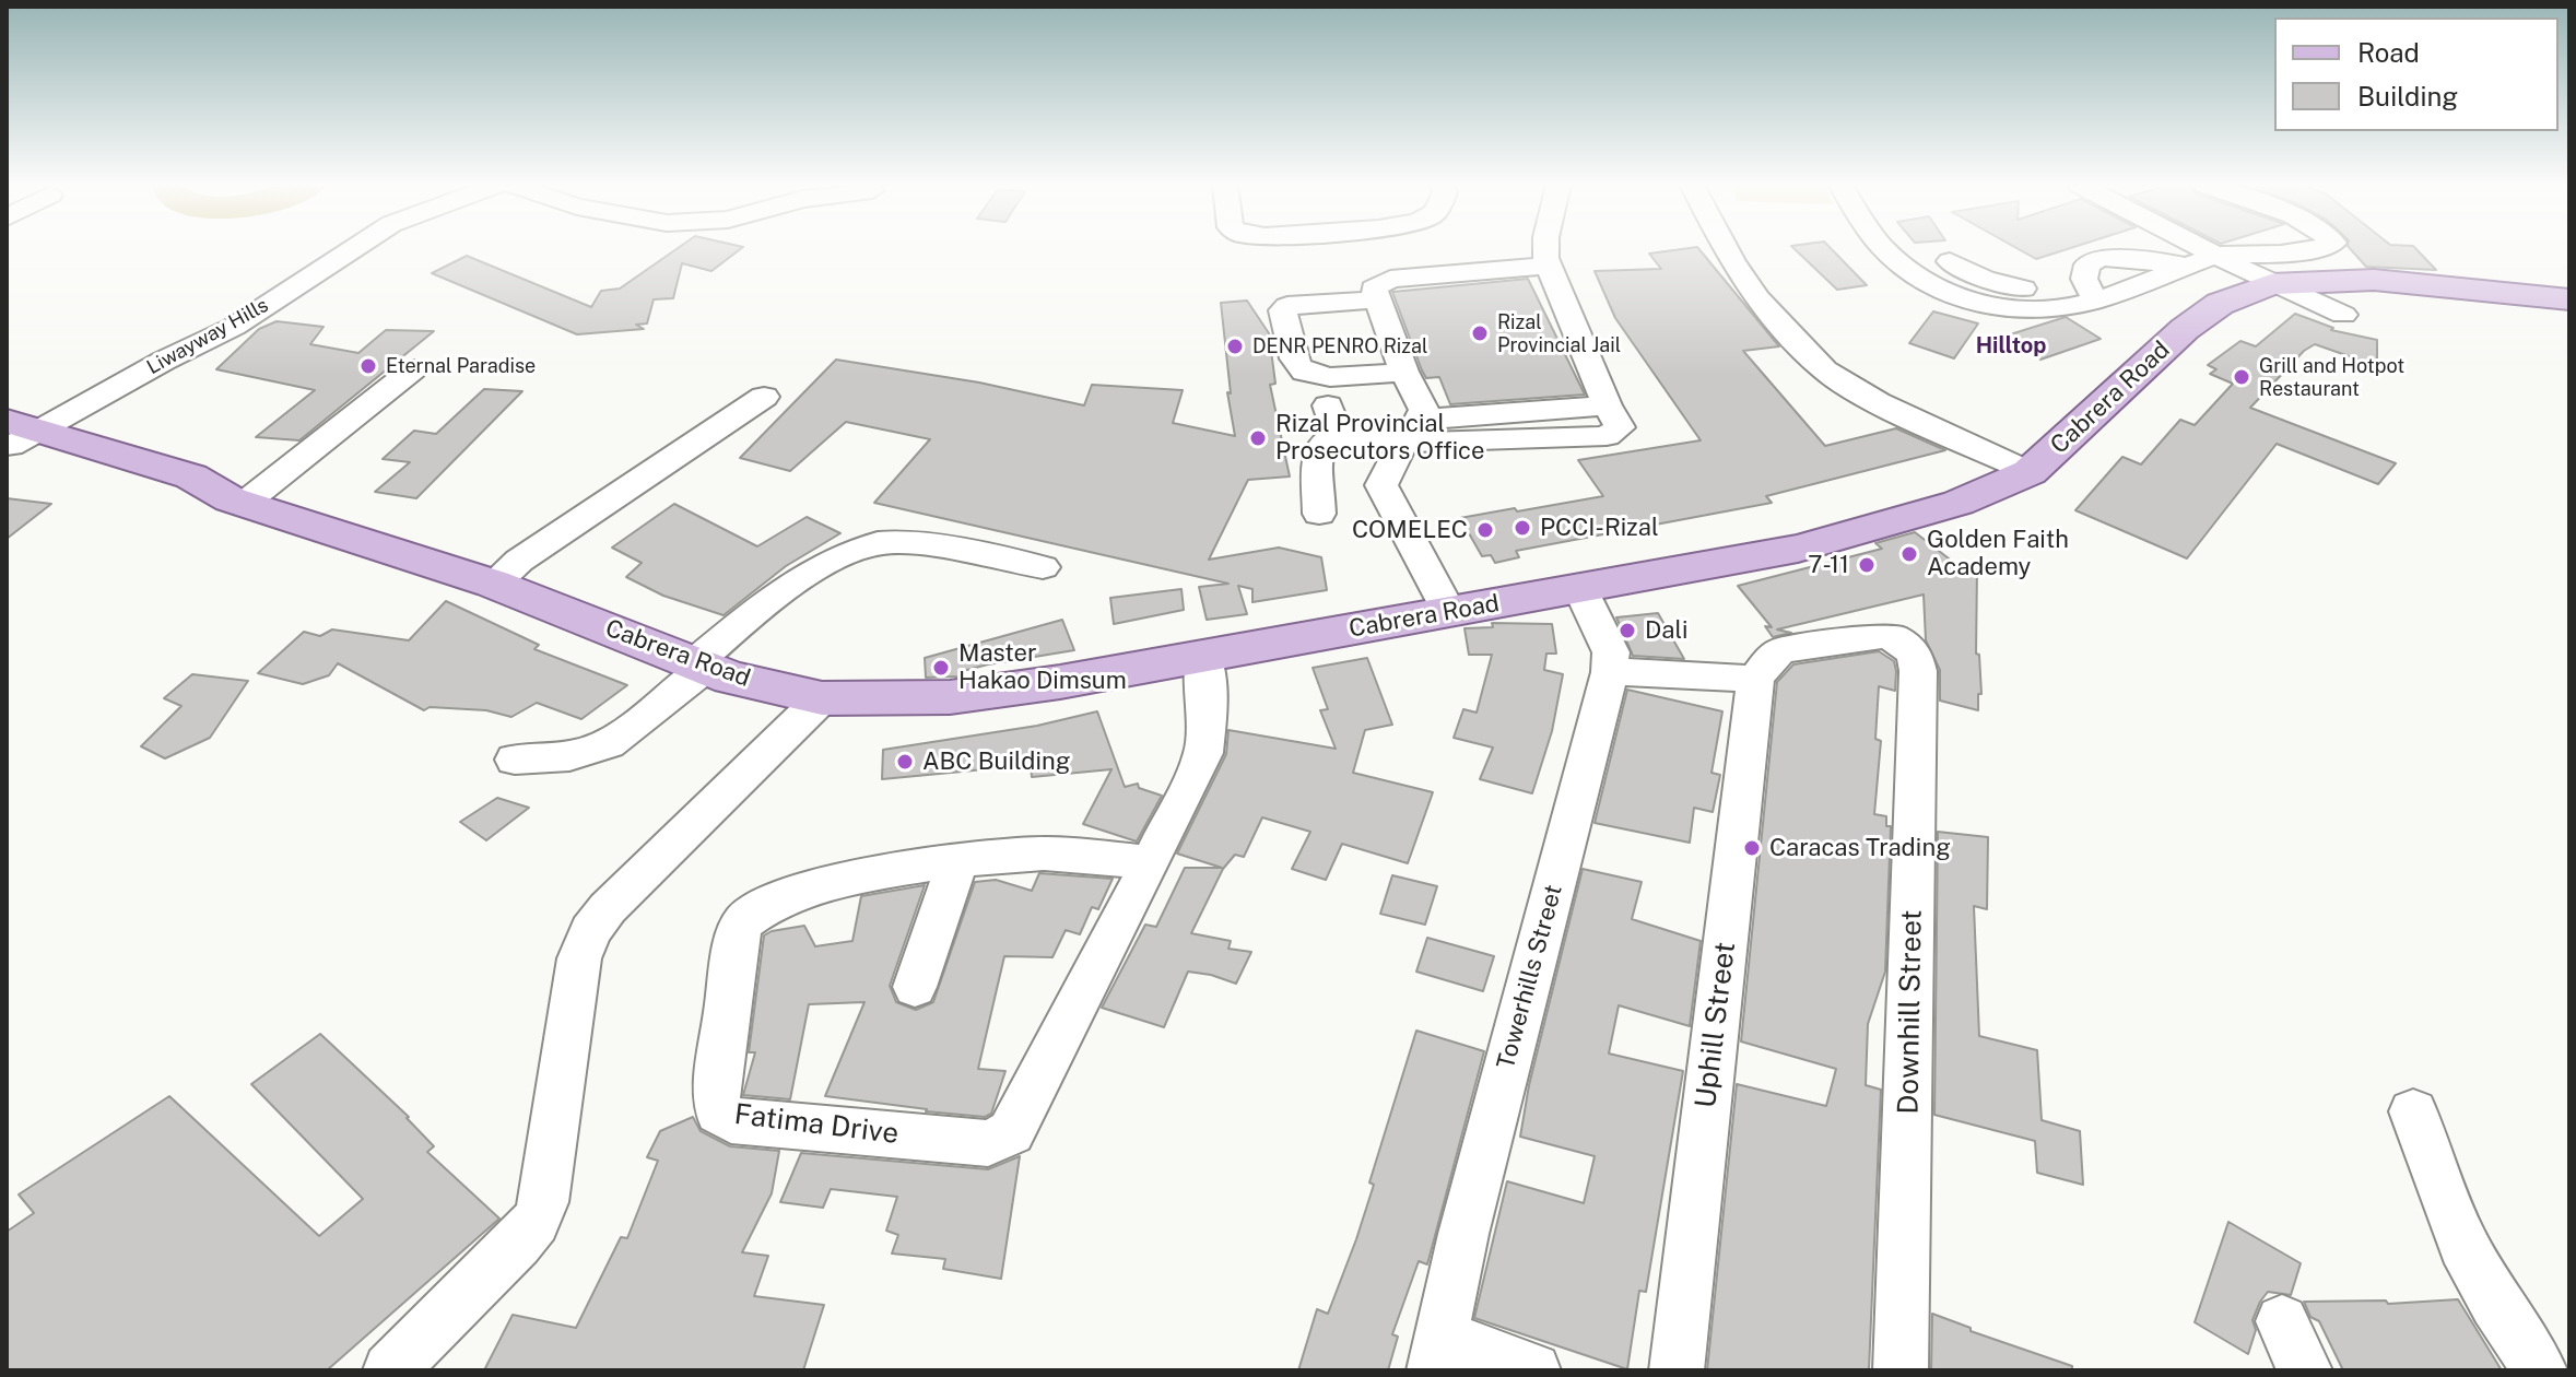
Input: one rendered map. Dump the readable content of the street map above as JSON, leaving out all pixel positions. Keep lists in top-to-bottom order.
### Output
{
  "streets": {
    "main road": ["Cabrera Road"],
    "street": [
      "Liwayway Hills",
      "Towerhills Street",
      "Downhill Street",
      "Uphill Street",
      "Fatima Drive"
    ]
  },
  "crossings": [
    ["Liwayway Hills", "Cabrera Road"],
    ["Cabrera Road", "Towerhills Street"],
    ["Cabrera Road", "Fatima Drive"],
    ["Downhill Street", "Uphill Street"]
  ],
  "districts": ["Hilltop"],
  "places": [
    "Rizal Provincial Jail",
    "DENR PENRO Rizal",
    "Eternal Paradise",
    "Grill and Hotpot Restaurant",
    "Rizal Provincial Prosecutors Office",
    "PCCI-Rizal",
    "COMELEC",
    "Golden Faith Academy",
    "7-11",
    "Dali",
    "Master Hakao Dimsum",
    "ABC Building",
    "Caracas Trading"
  ],
  "legend": ["Road", "Building"]
}
